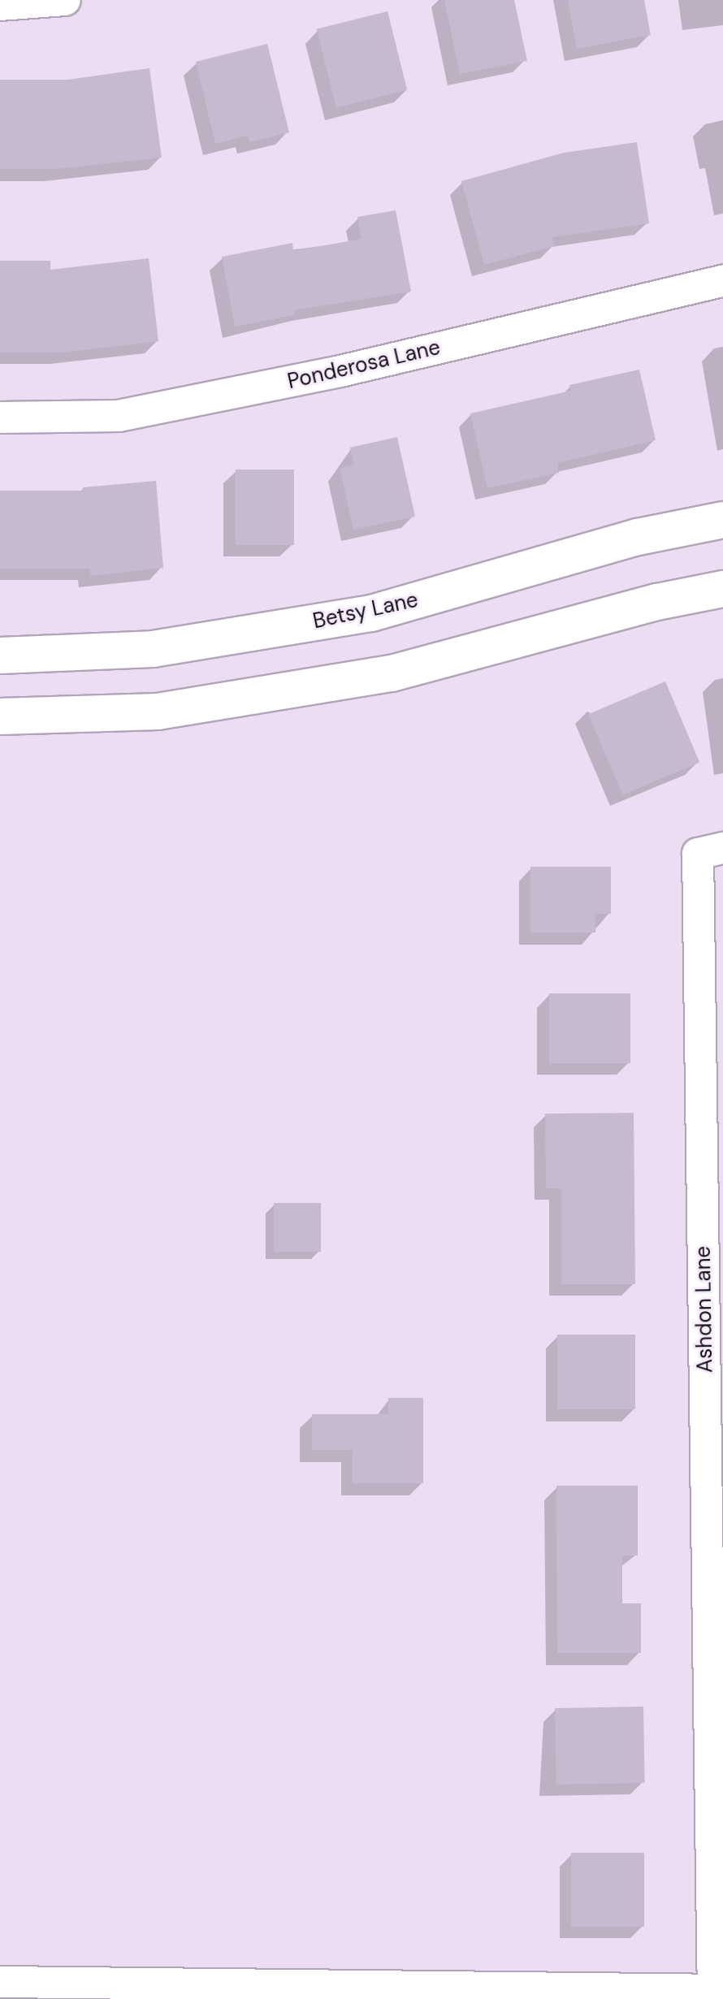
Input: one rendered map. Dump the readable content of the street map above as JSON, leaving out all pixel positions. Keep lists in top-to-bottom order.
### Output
{
  "streets": {
    "main road": ["Betsy Lane"],
    "street": ["Ponderosa Lane", "Ashdon Lane"]
  }
}
